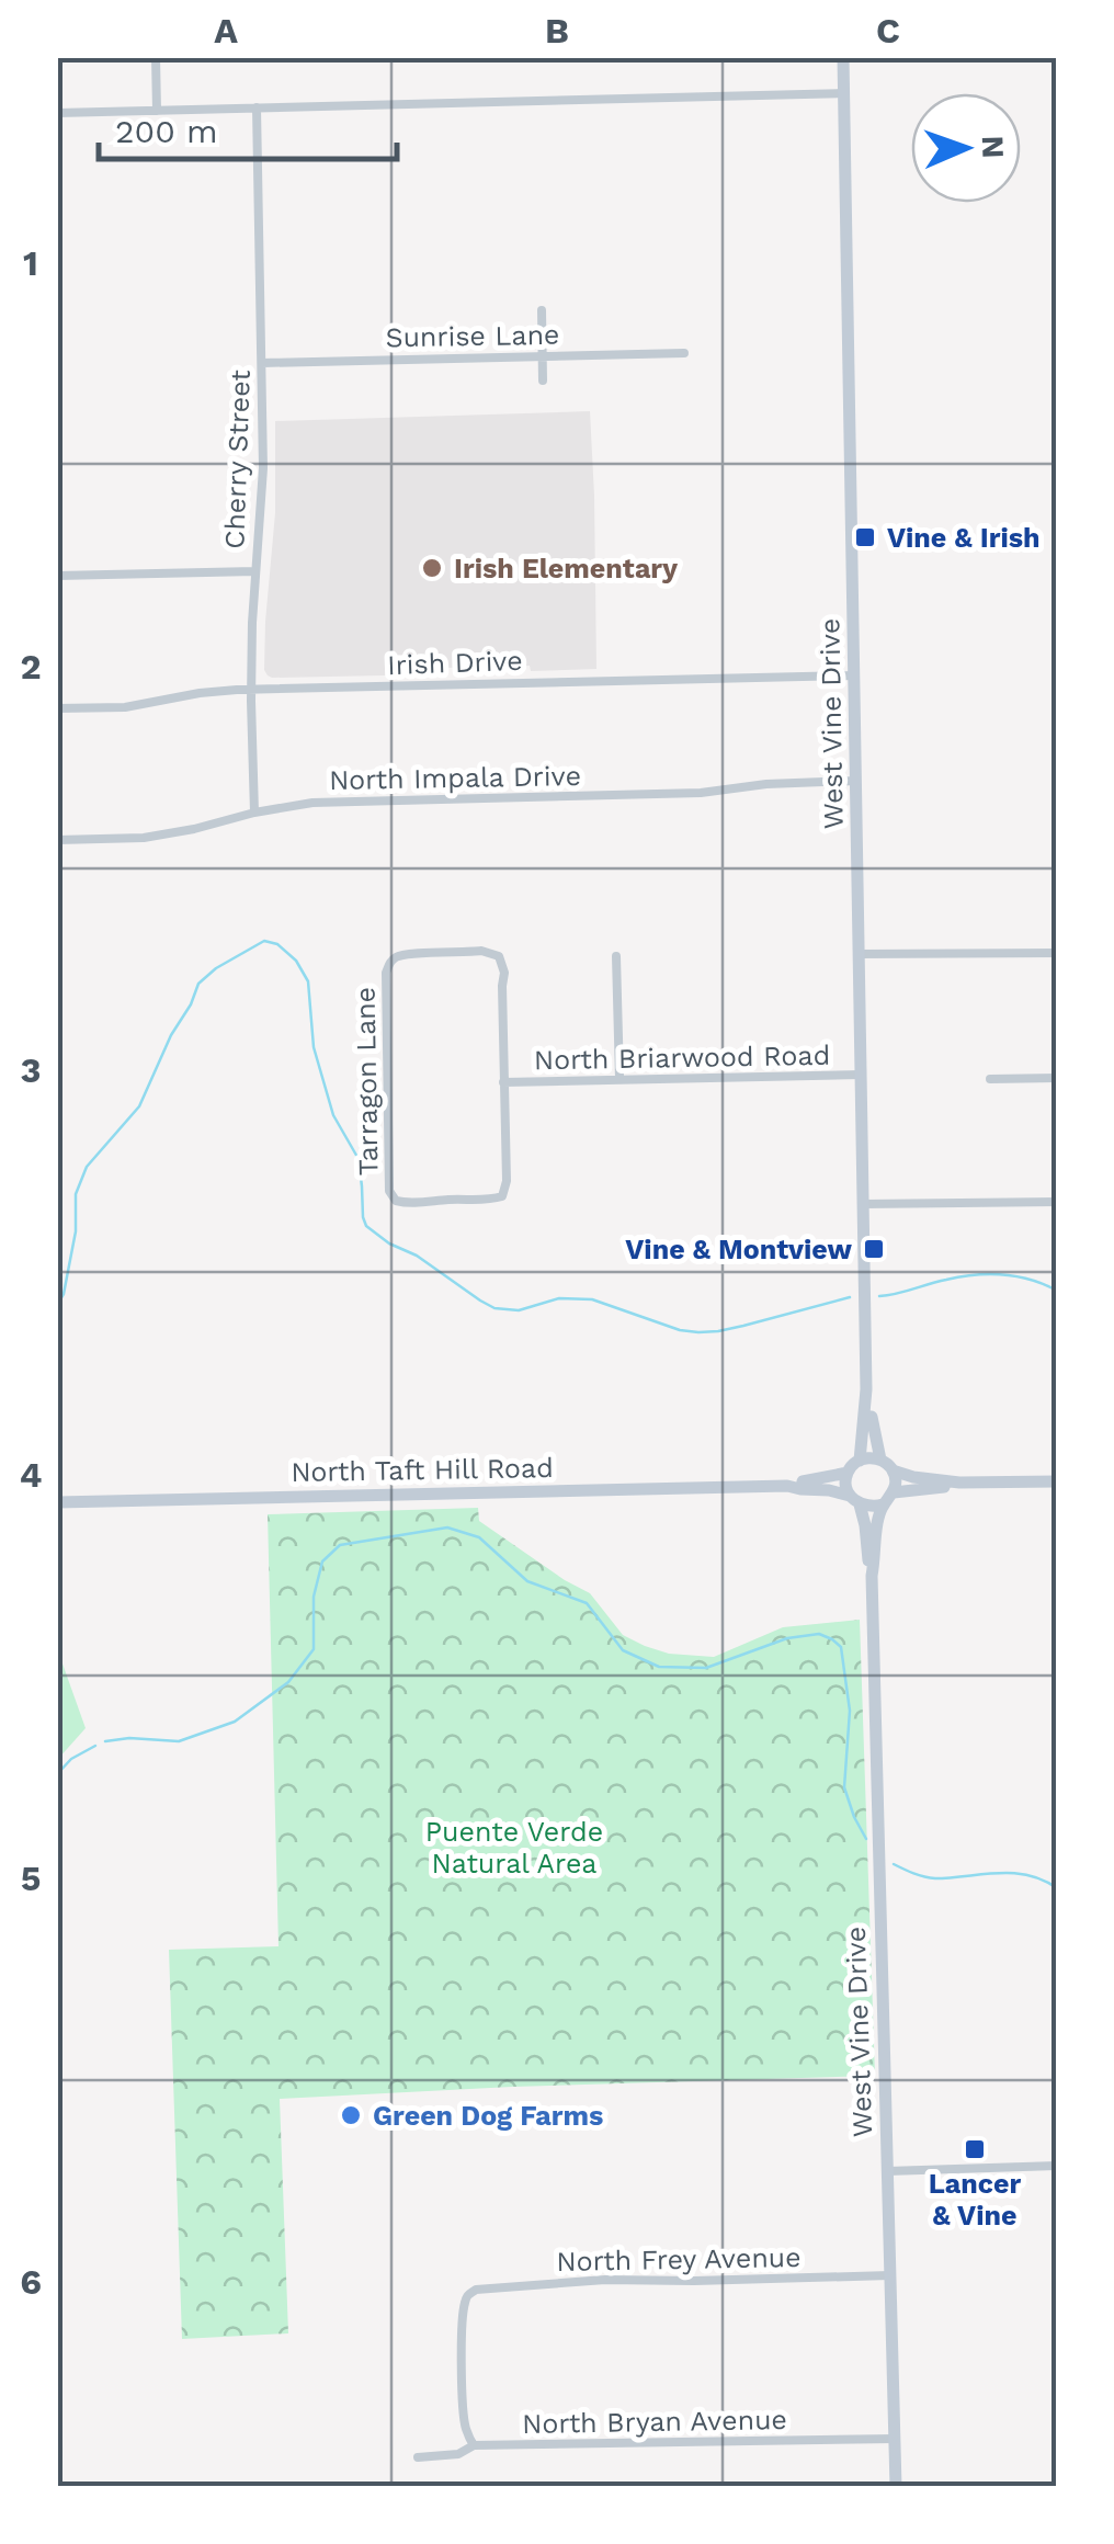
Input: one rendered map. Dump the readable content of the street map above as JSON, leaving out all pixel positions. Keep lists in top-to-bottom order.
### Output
{
  "streets": {
    "street": [
      "Sunrise Lane",
      "Cherry Street",
      "Irish Drive",
      "West Vine Drive",
      "North Impala Drive",
      "North Briarwood Road",
      "Tarragon Lane",
      "North Taft Hill Road",
      "North Frey Avenue",
      "North Bryan Avenue"
    ]
  },
  "crossings": [
    ["Sunrise Lane", "Cherry Street"],
    ["Cherry Street", "Irish Drive"],
    ["Cherry Street", "North Impala Drive"],
    ["Irish Drive", "West Vine Drive"],
    ["West Vine Drive", "North Impala Drive"],
    ["West Vine Drive", "North Briarwood Road"],
    ["West Vine Drive", "North Taft Hill Road"],
    ["West Vine Drive", "North Frey Avenue"],
    ["West Vine Drive", "North Bryan Avenue"],
    ["North Briarwood Road", "Tarragon Lane"],
    ["North Frey Avenue", "North Bryan Avenue"]
  ],
  "parks": ["Puente Verde Natural Area"],
  "places": {
    "transit": ["Vine & Irish", "Vine & Montview", "Lancer & Vine"],
    "other": ["Irish Elementary", "Green Dog Farms"]
  },
  "scale_bar": "200 m",
  "north": "right",
  "grid": {
    "columns": ["A", "B", "C"],
    "rows": [
      "1",
      "2",
      "3",
      "4",
      "5",
      "6"
    ]
  }
}
